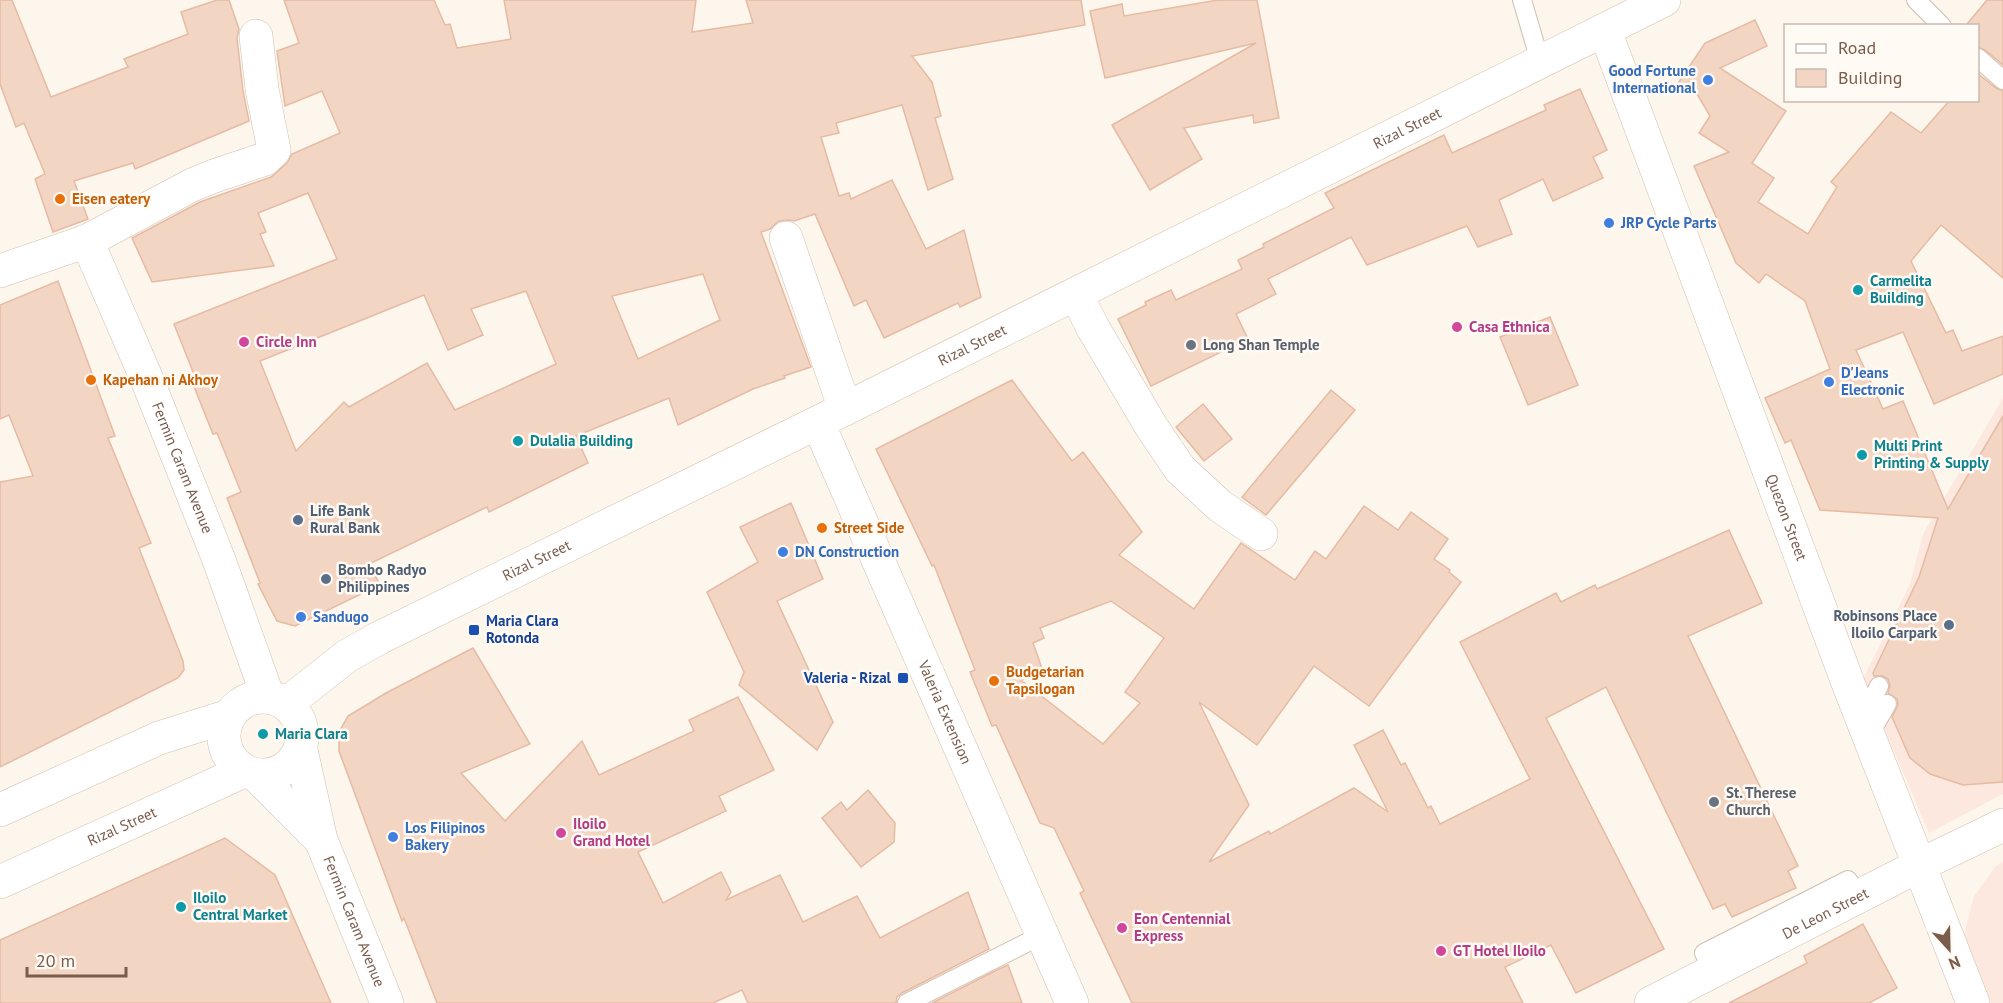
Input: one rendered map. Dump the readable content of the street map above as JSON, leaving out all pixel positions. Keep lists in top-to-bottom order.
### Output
{
  "streets": {
    "street": [
      "Rizal Street",
      "Fermin Caram Avenue",
      "Quezon Street",
      "Valeria Extension",
      "De Leon Street"
    ]
  },
  "crossings": [
    ["Rizal Street", "Fermin Caram Avenue"],
    ["Rizal Street", "Quezon Street"],
    ["Rizal Street", "Valeria Extension"],
    ["Quezon Street", "De Leon Street"]
  ],
  "places": {
    "other": [
      "Good Fortune International",
      "Eisen eatery",
      "JRP Cycle Parts",
      "Carmelita Building",
      "Casa Ethnica",
      "Circle Inn",
      "Long Shan Temple",
      "Kapehan ni Akhoy",
      "D'Jeans Electronic",
      "Dulalia Building",
      "Multi Print Printing & Supply",
      "Life Bank Rural Bank",
      "Street Side",
      "DN Construction",
      "Bombo Radyo Philippines",
      "Sandugo",
      "Robinsons Place Iloilo Carpark",
      "Budgetarian Tapsilogan",
      "Maria Clara",
      "St. Therese Church",
      "Iloilo Grand Hotel",
      "Los Filipinos Bakery",
      "Iloilo Central Market",
      "Eon Centennial Express",
      "GT Hotel Iloilo"
    ],
    "transit": ["Maria Clara Rotonda", "Valeria - Rizal"]
  },
  "legend": ["Road", "Building"],
  "scale_bar": "20 m",
  "north": "bottom"
}
